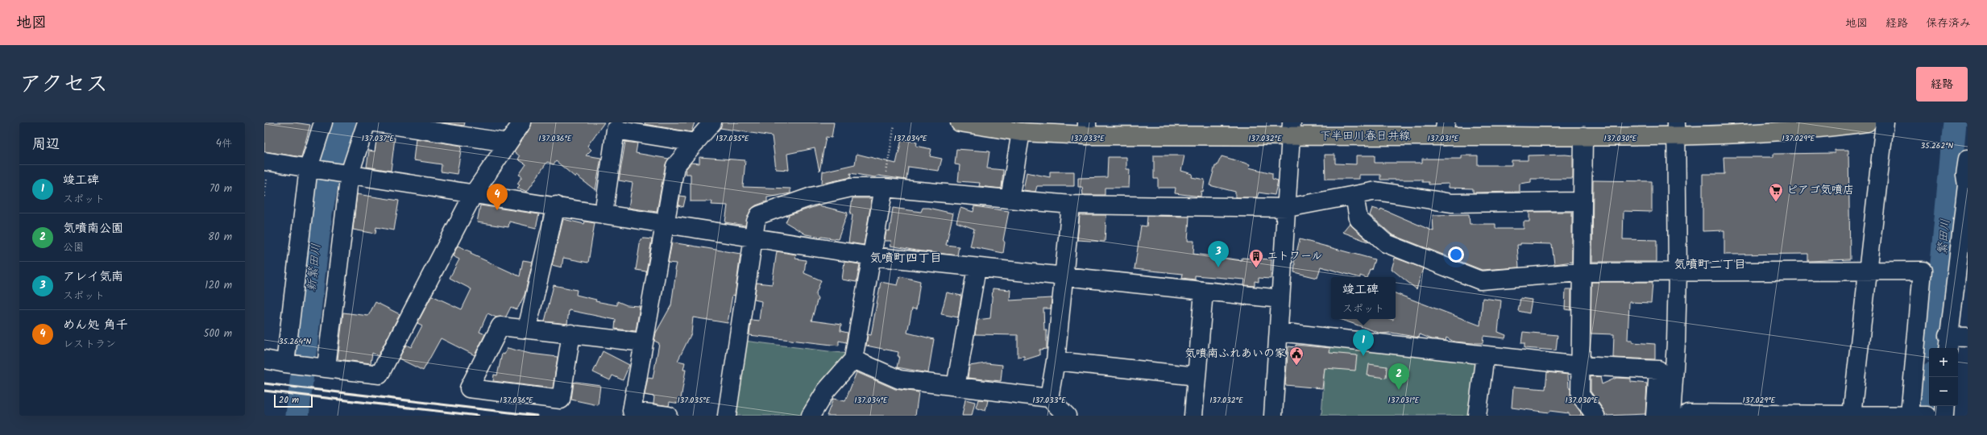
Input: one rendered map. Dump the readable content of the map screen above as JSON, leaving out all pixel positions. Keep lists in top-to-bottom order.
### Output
{
  "streets": {
    "main road": ["下半田川春日井線"]
  },
  "districts": ["気噴町四丁目", "気噴町二丁目"],
  "water": ["繁田川", "新繁田川"],
  "places": {
    "supermarket": ["ピアゴ気噴店"],
    "building": ["エトワール"],
    "public building": ["気噴南ふれあいの家"]
  },
  "scale_bar": "20 m",
  "page": {
    "header": "地図",
    "nav": ["地図", "経路", "保存済み"],
    "title": "アクセス",
    "buttons": "経路",
    "heading": ["周辺", "4件"],
    "list": [
      {
        "mark": "1",
        "name": "竣工碑",
        "note": "スポット",
        "value": "70 m"
      },
      {
        "mark": "2",
        "name": "気噴南公園",
        "note": "公園",
        "value": "80 m"
      },
      {
        "mark": "3",
        "name": "アレイ気南",
        "note": "スポット",
        "value": "120 m"
      },
      {
        "mark": "4",
        "name": "めん処 角千",
        "note": "レストラン",
        "value": "500 m"
      }
    ],
    "pins": [
      "4",
      "3",
      "1",
      "2"
    ],
    "popup": ["竣工碑", "スポット"],
    "map_buttons": ["+", "−"],
    "scale": "20 m"
  },
  "coordinates": [
    "137.037°E",
    "137.036°E",
    "137.035°E",
    "137.034°E",
    "137.033°E",
    "137.032°E",
    "137.031°E",
    "137.030°E",
    "137.029°E",
    "35.262°N",
    "35.264°N"
  ]
}
